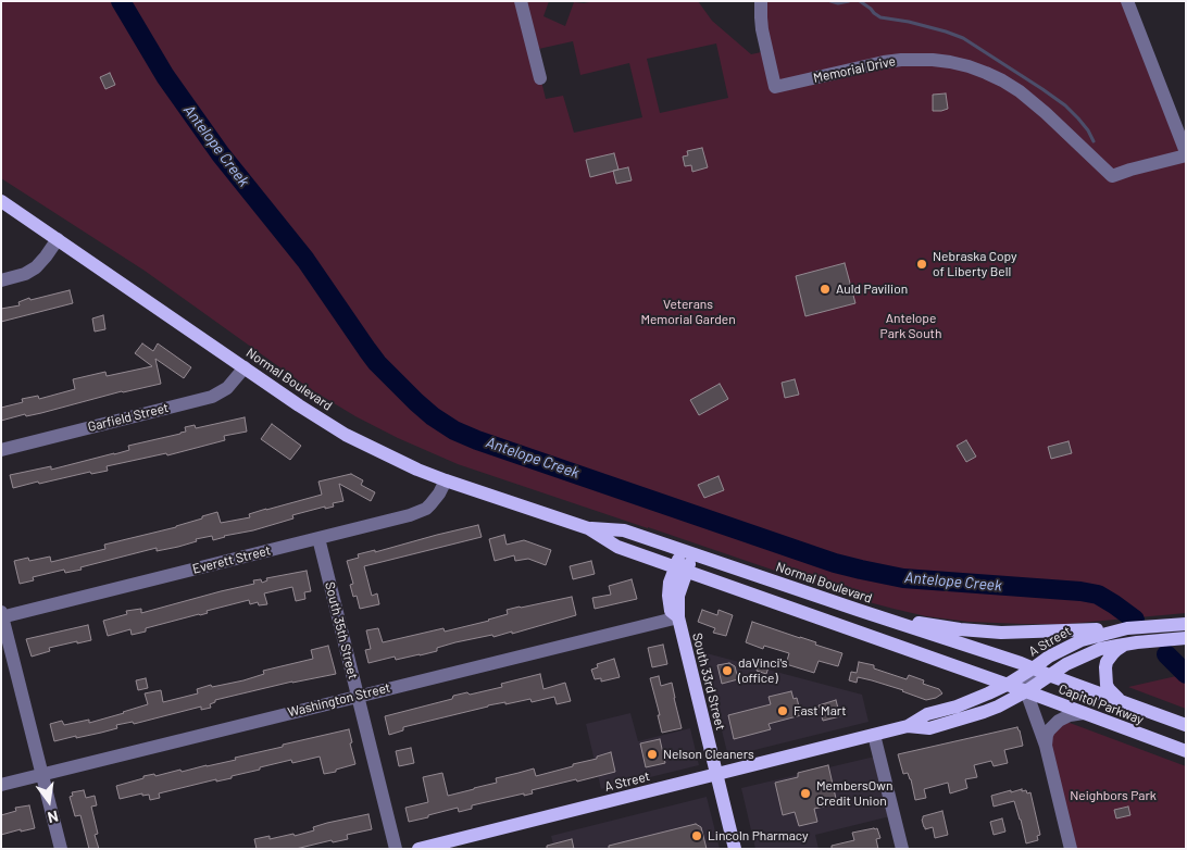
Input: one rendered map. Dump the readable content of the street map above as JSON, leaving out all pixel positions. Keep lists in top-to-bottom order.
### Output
{
  "streets": {
    "main road": [
      "Normal Boulevard",
      "A Street",
      "South 33rd Street",
      "Capitol Parkway"
    ],
    "street": [
      "Memorial Drive",
      "Garfield Street",
      "Everett Street",
      "South 35th Street",
      "Washington Street"
    ]
  },
  "crossings": [
    ["Normal Boulevard", "Garfield Street"],
    ["Normal Boulevard", "Everett Street"],
    ["Normal Boulevard", "A Street"],
    ["Normal Boulevard", "South 33rd Street"],
    ["Normal Boulevard", "Capitol Parkway"],
    ["Everett Street", "South 35th Street"],
    ["South 35th Street", "Washington Street"],
    ["A Street", "South 33rd Street"],
    ["A Street", "Capitol Parkway"],
    ["South 33rd Street", "Washington Street"]
  ],
  "water": ["Antelope Creek"],
  "parks": ["Veterans Memorial Garden", "Antelope Park South", "Neighbors Park"],
  "places": [
    "Nebraska Copy of Liberty Bell",
    "Auld Pavilion",
    "daVinci's (office)",
    "Fast Mart",
    "Nelson Cleaners",
    "MembersOwn Credit Union",
    "Lincoln Pharmacy"
  ],
  "north": "bottom"
}
